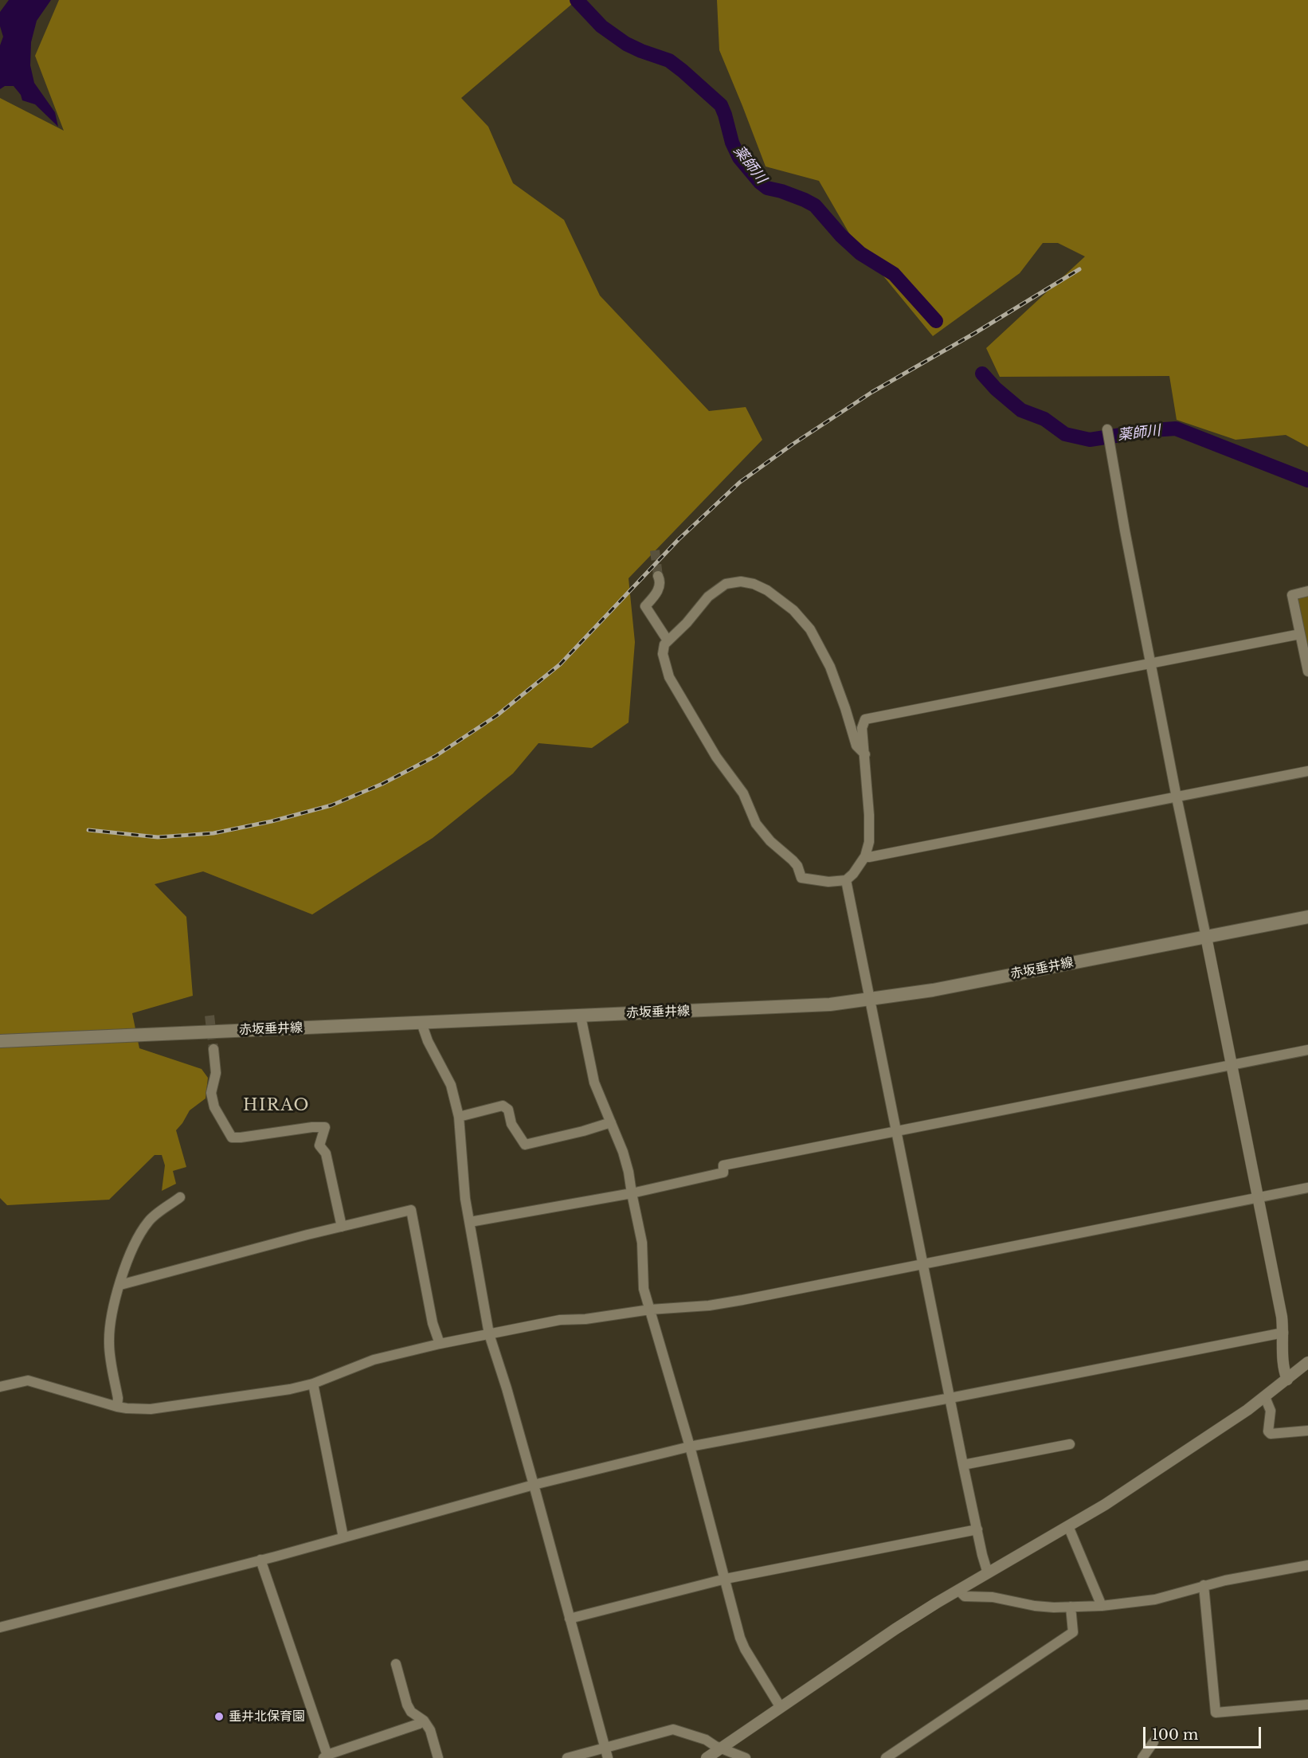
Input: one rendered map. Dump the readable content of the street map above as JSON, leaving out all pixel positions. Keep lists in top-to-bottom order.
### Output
{
  "streets": {
    "main road": ["赤坂垂井線"]
  },
  "districts": ["HIRAO"],
  "water": ["薬師川"],
  "places": ["垂井北保育園"],
  "scale_bar": "100 m"
}
